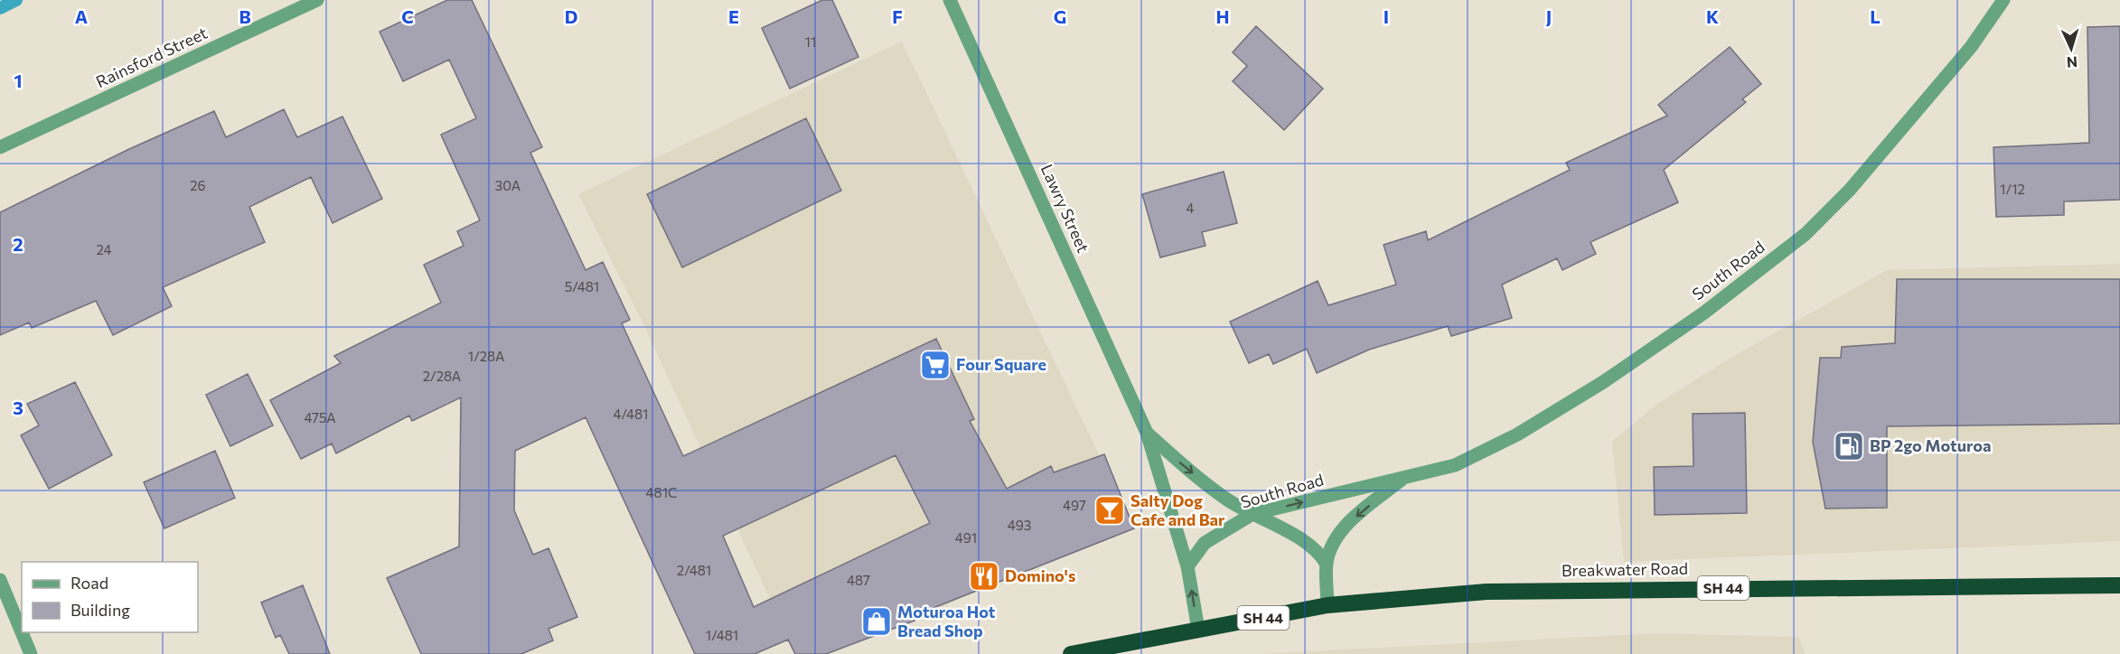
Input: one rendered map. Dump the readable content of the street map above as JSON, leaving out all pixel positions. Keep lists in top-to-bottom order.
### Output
{
  "streets": {
    "highway": ["Breakwater Road", "SH 44"],
    "street": ["Rainsford Street", "Lawry Street", "South Road"]
  },
  "crossings": [
    ["Lawry Street", "South Road"],
    ["Lawry Street", "Breakwater Road"],
    ["Lawry Street", "SH 44"],
    ["Breakwater Road", "SH 44"]
  ],
  "places": {
    "supermarket": ["Four Square"],
    "fuel station": ["BP 2go Moturoa"],
    "bar": ["Salty Dog Cafe and Bar"],
    "restaurant": ["Domino's"],
    "shop": ["Moturoa Hot Bread Shop"]
  },
  "house_numbers": [
    "11",
    "26",
    "30A",
    "1/12",
    "4",
    "24",
    "5/481",
    "1/28A",
    "2/28A",
    "4/481",
    "475A",
    "481C",
    "497",
    "493",
    "491",
    "2/481",
    "487",
    "1/481"
  ],
  "legend": ["Road", "Building"],
  "north": "bottom",
  "grid": {
    "columns": [
      "A",
      "B",
      "C",
      "D",
      "E",
      "F",
      "G",
      "H",
      "I",
      "J",
      "K",
      "L"
    ],
    "rows": ["1", "2", "3"]
  }
}
